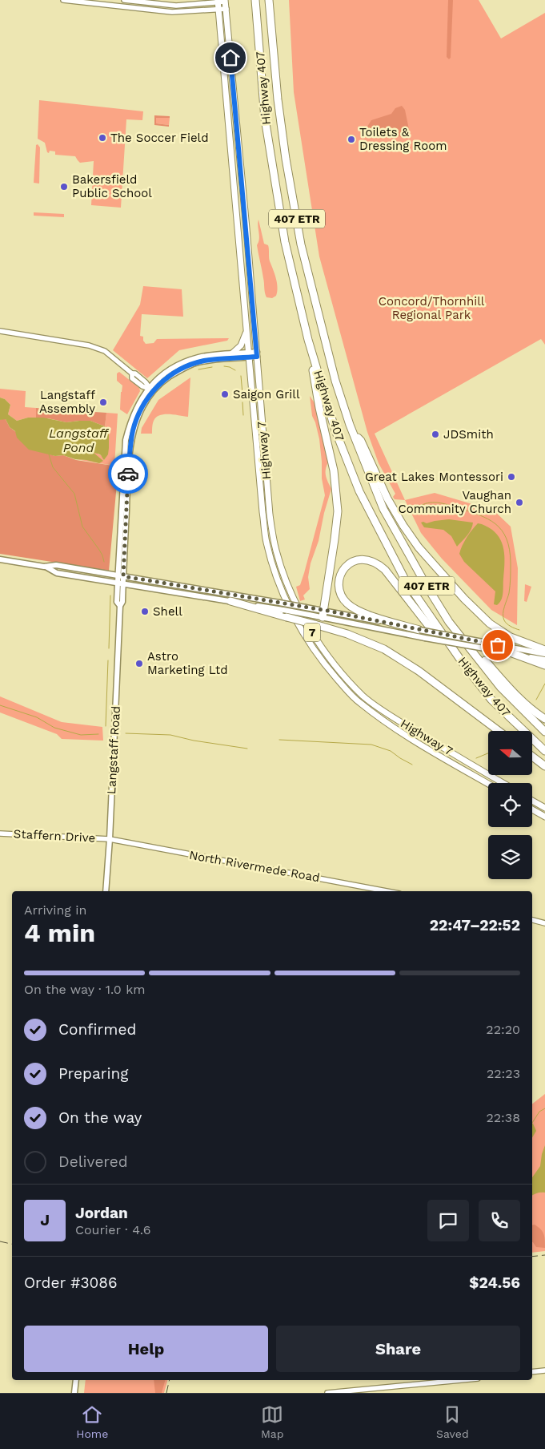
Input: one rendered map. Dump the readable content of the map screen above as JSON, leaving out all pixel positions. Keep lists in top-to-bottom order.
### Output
{
  "streets": {
    "highway": ["Highway 407", "407 ETR"],
    "main road": ["Highway 7", "7", "Langstaff Road"],
    "street": ["Staffern Drive", "North Rivermede Road"]
  },
  "crossings": [
    ["Highway 7", "Langstaff Road"],
    ["Langstaff Road", "Staffern Drive"],
    ["Langstaff Road", "North Rivermede Road"],
    ["Staffern Drive", "North Rivermede Road"]
  ],
  "water": ["Langstaff Pond"],
  "parks": ["Concord/Thornhill Regional Park"],
  "places": [
    "The Soccer Field",
    "Toilets & Dressing Room",
    "Bakersfield Public School",
    "Saigon Grill",
    "Langstaff Assembly",
    "JDSmith",
    "Great Lakes Montessori",
    "Vaughan Community Church",
    "Shell",
    "Astro Marketing Ltd"
  ],
  "north": "left",
  "page": {
    "heading": ["4 min", "Arriving in", "22:47–22:52"],
    "panel": [
      "Jordan",
      "Courier · 4.6",
      "Order #3086",
      "$24.56"
    ],
    "bar": "On the way · 1.0 km",
    "list": [
      ["Confirmed", "22:20"],
      ["Preparing", "22:23"],
      ["On the way", "22:38"],
      "Delivered"
    ],
    "round": "J",
    "buttons": ["Help", "Share"],
    "tabs": ["Home", "Map", "Saved"]
  }
}
